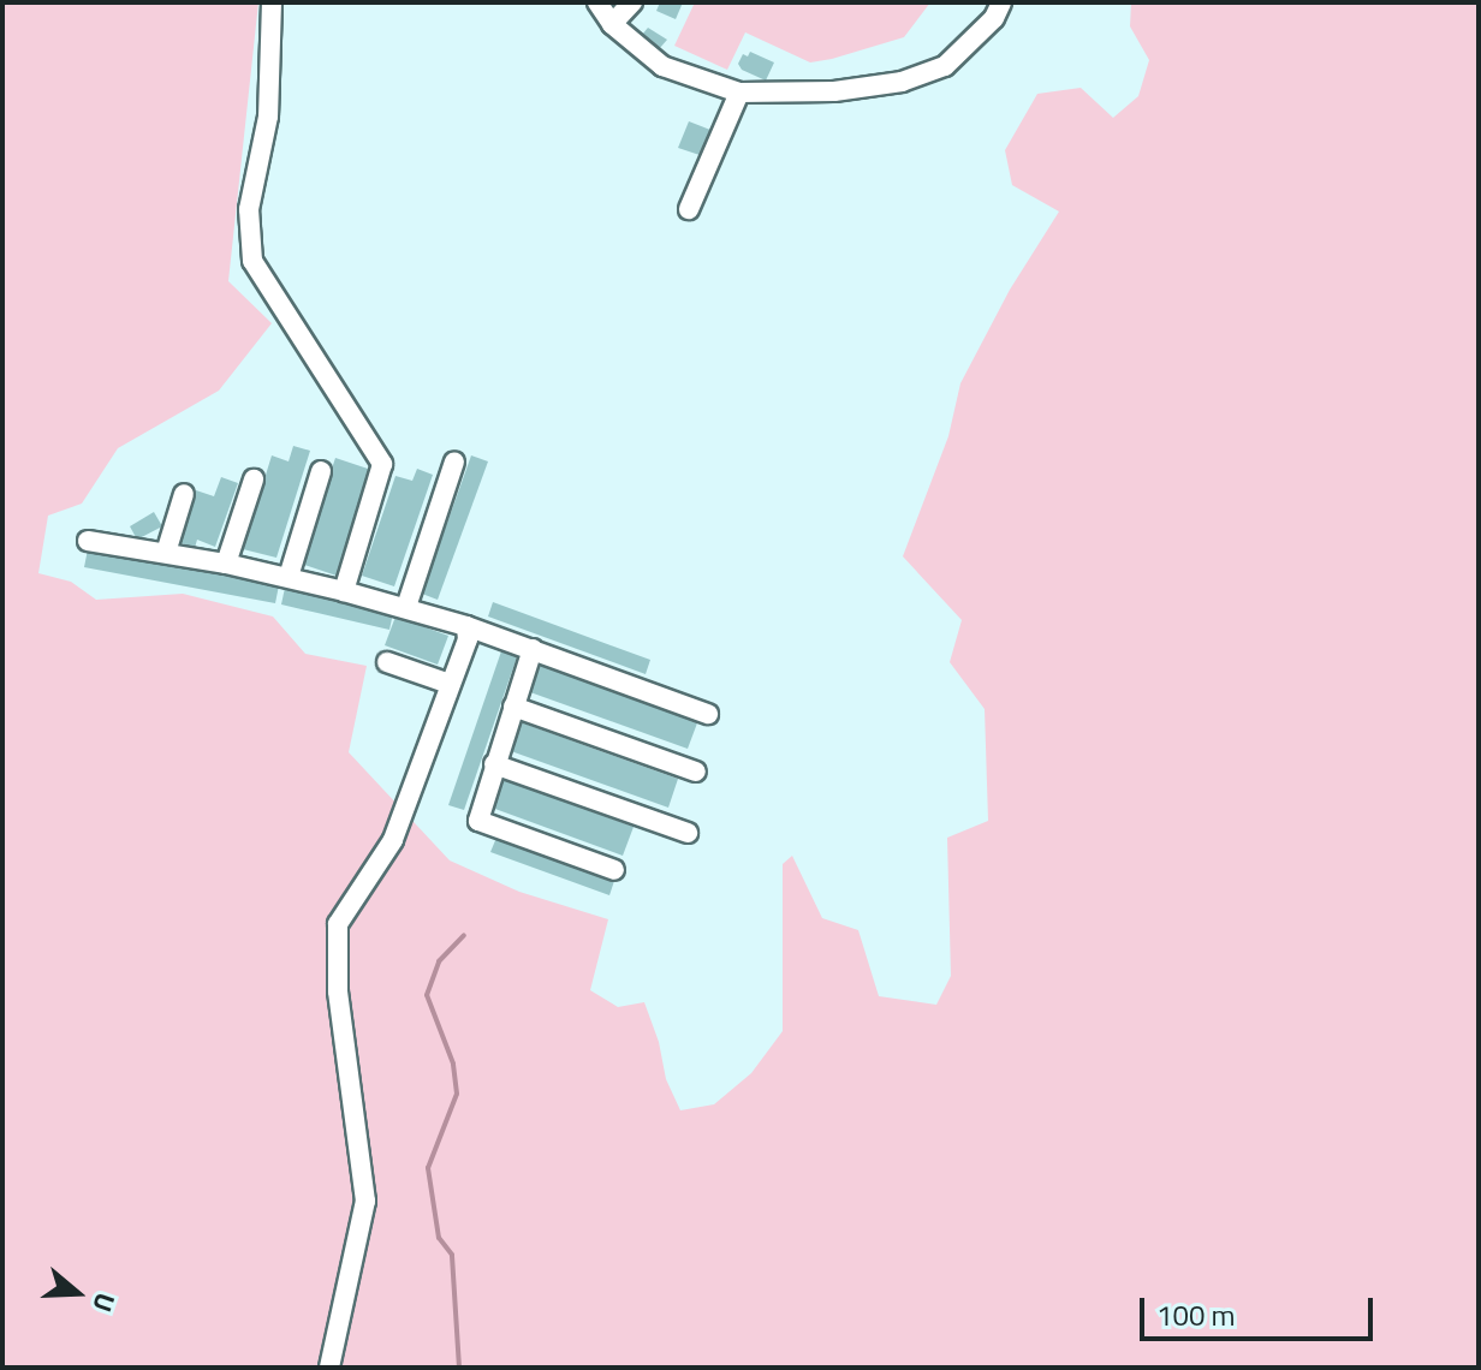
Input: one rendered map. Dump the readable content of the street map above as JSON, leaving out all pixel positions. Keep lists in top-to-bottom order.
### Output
{
  "scale_bar": "100 m",
  "north": "right"
}
